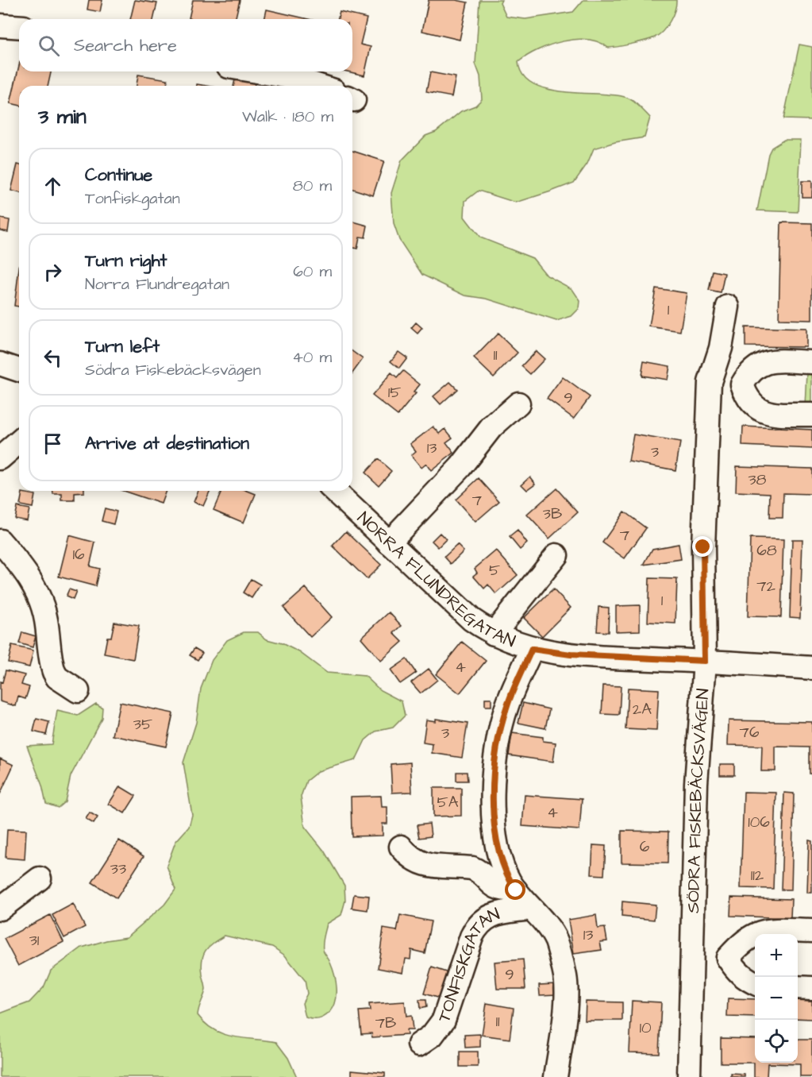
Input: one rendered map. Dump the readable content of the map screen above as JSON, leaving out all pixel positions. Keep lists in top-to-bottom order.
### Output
{
  "streets": {
    "street": ["NORRA FLUNDREGATAN", "SÖDRA FISKEBÄCKSVÄGEN", "TONFISKGATAN"]
  },
  "crossings": [
    ["NORRA FLUNDREGATAN", "SÖDRA FISKEBÄCKSVÄGEN"],
    ["NORRA FLUNDREGATAN", "TONFISKGATAN"]
  ],
  "house_numbers": [
    "1",
    "11",
    "15",
    "9",
    "13",
    "3",
    "38",
    "7",
    "3B",
    "7",
    "68",
    "16",
    "5",
    "72",
    "1",
    "4",
    "2A",
    "35",
    "76",
    "3",
    "5A",
    "4",
    "106",
    "6",
    "33",
    "112",
    "13",
    "31",
    "9",
    "11",
    "7B",
    "10"
  ],
  "page": {
    "search": "Search here",
    "heading": ["3 min", "Walk · 180 m"],
    "list": [
      ["Continue", "Tonfiskgatan", "80 m"],
      ["Turn right", "Norra Flundregatan", "60 m"],
      ["Turn left", "Södra Fiskebäcksvägen", "40 m"],
      "Arrive at destination"
    ],
    "map_buttons": ["+", "−"]
  }
}
